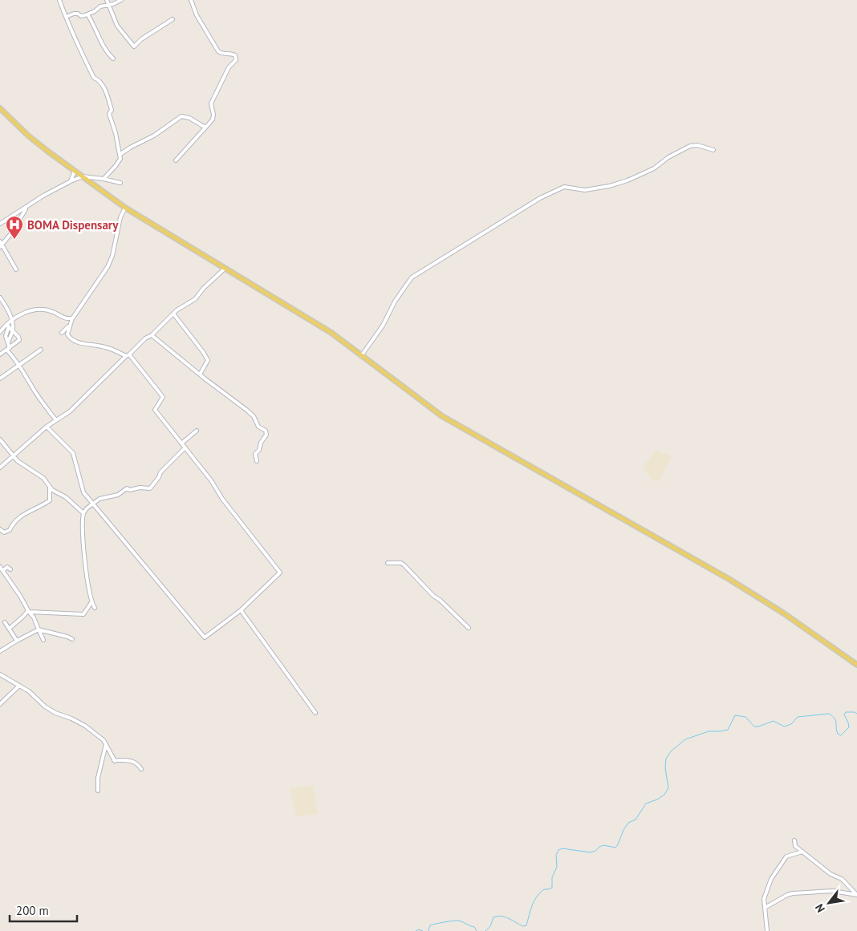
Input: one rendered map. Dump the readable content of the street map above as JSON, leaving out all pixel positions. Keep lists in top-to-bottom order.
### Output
{
  "places": {
    "hospital": ["BOMA Dispensary"]
  },
  "scale_bar": "200 m",
  "north": "bottom left"
}
